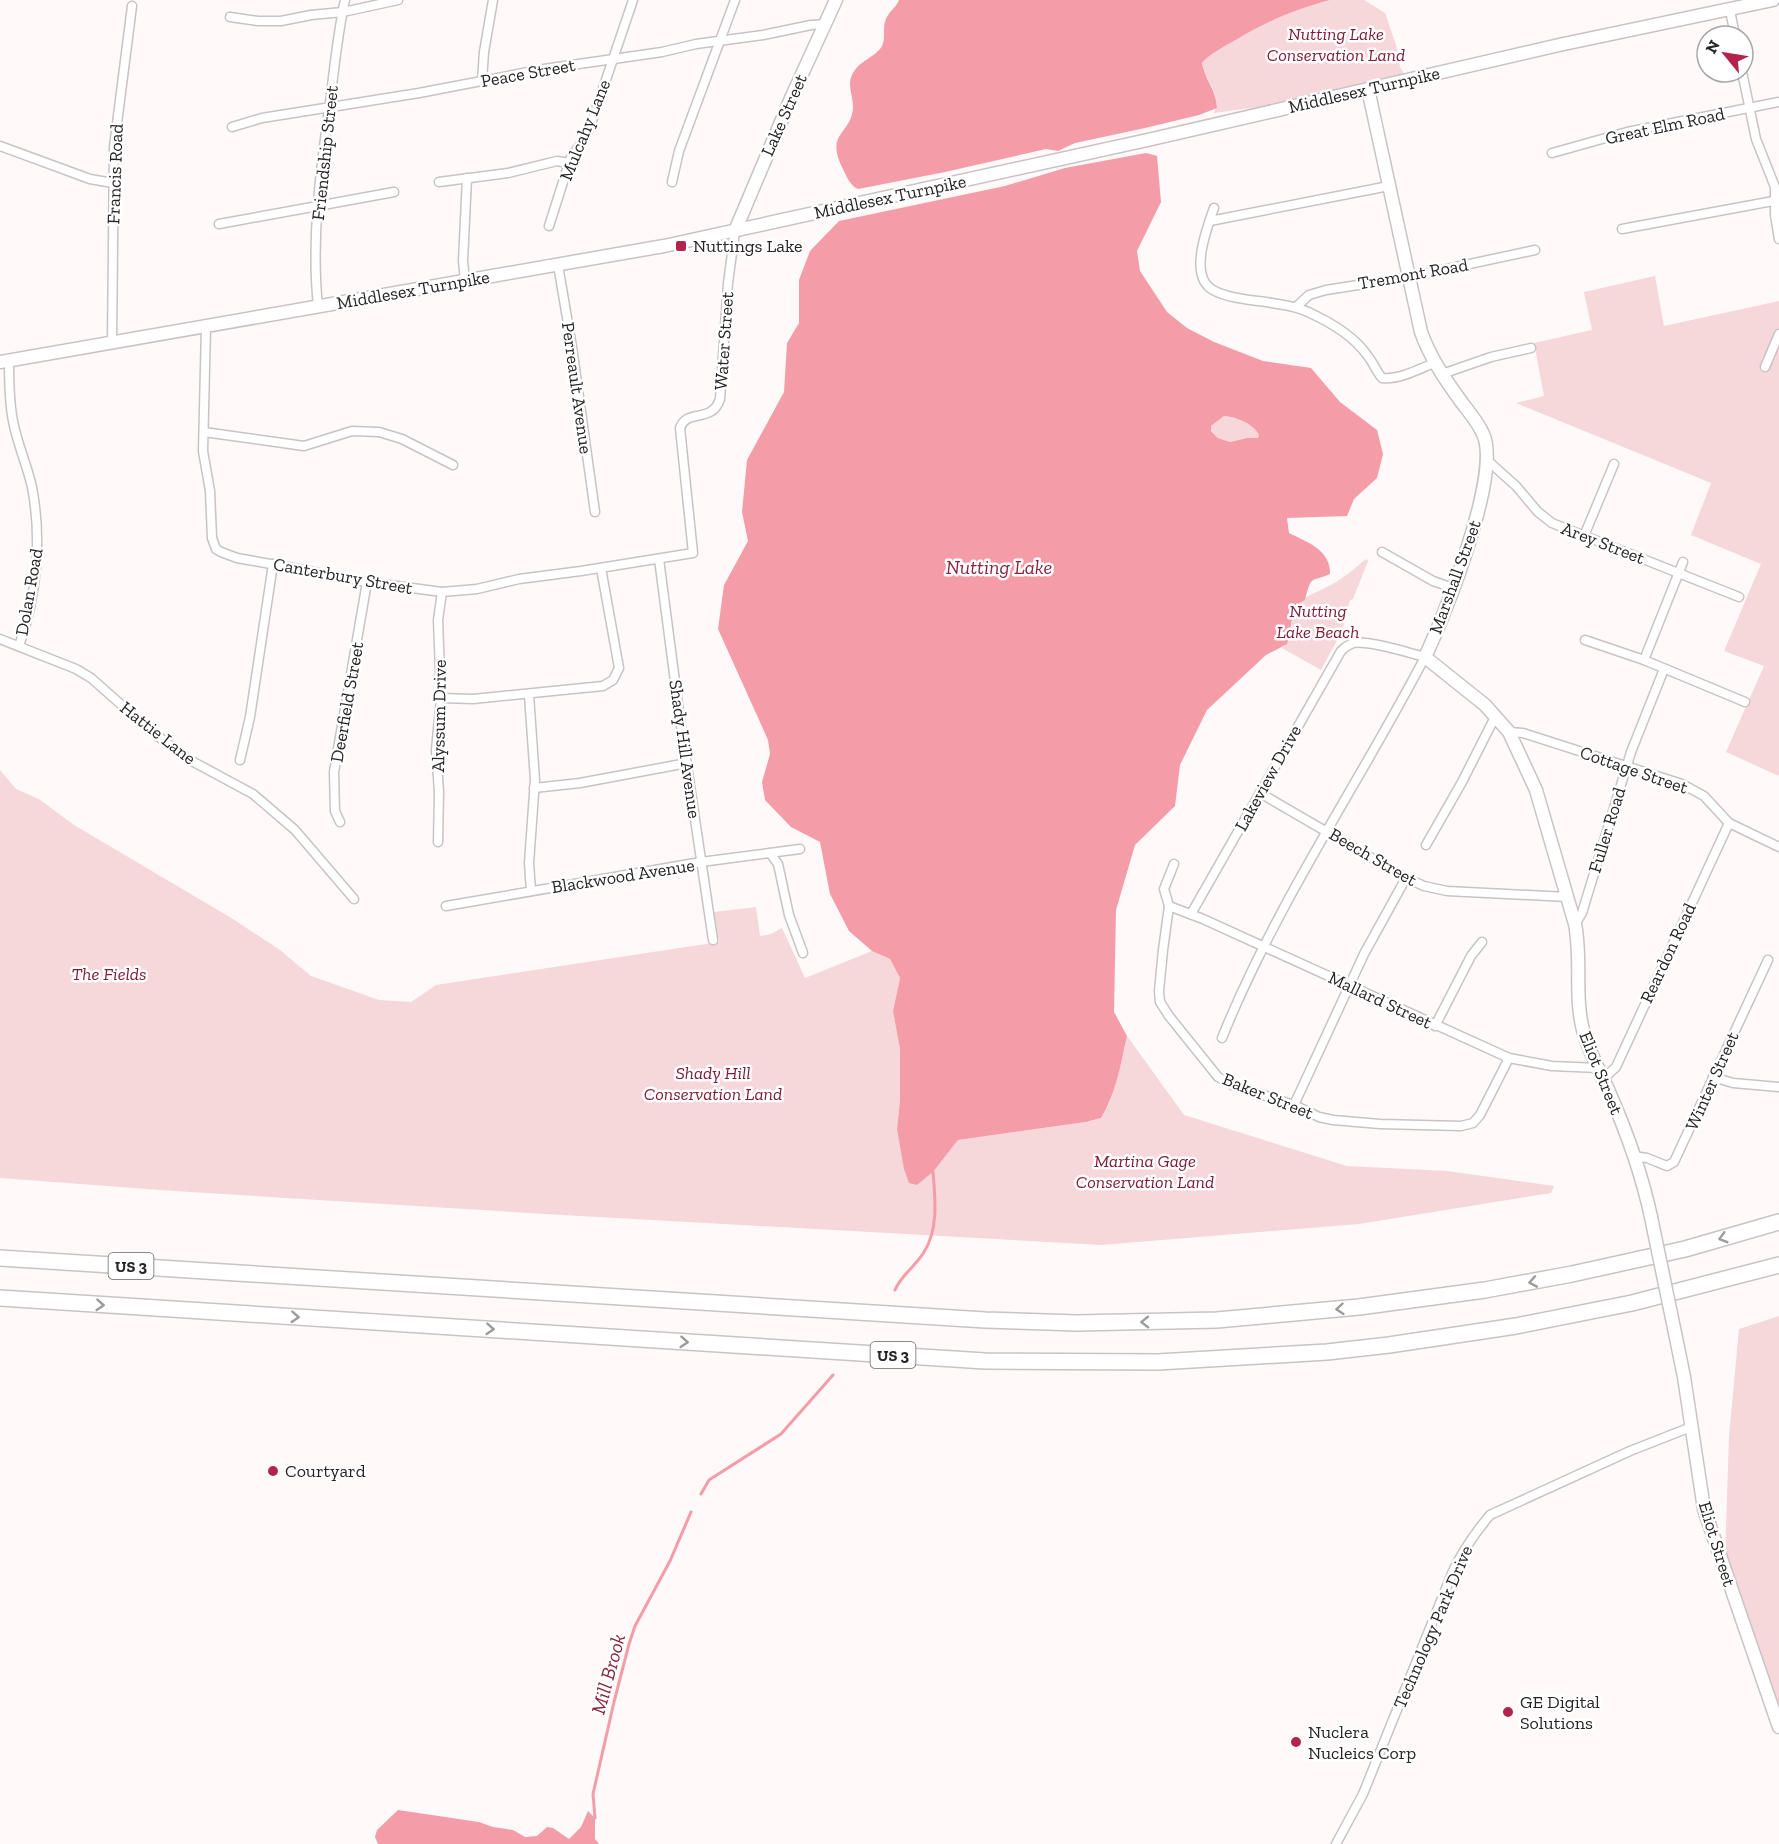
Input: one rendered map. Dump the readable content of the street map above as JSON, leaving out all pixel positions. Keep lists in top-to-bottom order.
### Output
{
  "streets": {
    "highway": ["US 3"],
    "street": [
      "Peace Street",
      "Middlesex Turnpike",
      "Lake Street",
      "Great Elm Road",
      "Mulcahy Lane",
      "Friendship Street",
      "Francis Road",
      "Tremont Road",
      "Water Street",
      "Perreault Avenue",
      "Arey Street",
      "Canterbury Street",
      "Marshall Street",
      "Dolan Road",
      "Deerfield Street",
      "Alyssum Drive",
      "Hattie Lane",
      "Shady Hill Avenue",
      "Cottage Street",
      "Lakeview Drive",
      "Fuller Road",
      "Beech Street",
      "Blackwood Avenue",
      "Reardon Road",
      "Mallard Street",
      "Eliot Street",
      "Winter Street",
      "Baker Street",
      "Technology Park Drive"
    ]
  },
  "crossings": [
    ["Peace Street", "Lake Street"],
    ["Peace Street", "Mulcahy Lane"],
    ["Peace Street", "Friendship Street"],
    ["Middlesex Turnpike", "Lake Street"],
    ["Middlesex Turnpike", "Friendship Street"],
    ["Middlesex Turnpike", "Francis Road"],
    ["Middlesex Turnpike", "Water Street"],
    ["Middlesex Turnpike", "Perreault Avenue"],
    ["Middlesex Turnpike", "Canterbury Street"],
    ["Middlesex Turnpike", "Marshall Street"],
    ["Middlesex Turnpike", "Dolan Road"],
    ["Lake Street", "Water Street"],
    ["Tremont Road", "Marshall Street"],
    ["Water Street", "Canterbury Street"],
    ["Arey Street", "Marshall Street"],
    ["Canterbury Street", "Deerfield Street"],
    ["Canterbury Street", "Alyssum Drive"],
    ["Canterbury Street", "Shady Hill Avenue"],
    ["Marshall Street", "Beech Street"],
    ["Marshall Street", "Mallard Street"],
    ["Marshall Street", "Eliot Street"],
    ["Dolan Road", "Hattie Lane"],
    ["Shady Hill Avenue", "Blackwood Avenue"],
    ["Cottage Street", "Fuller Road"],
    ["Cottage Street", "Reardon Road"],
    ["Cottage Street", "Eliot Street"],
    ["Lakeview Drive", "Beech Street"],
    ["Lakeview Drive", "Mallard Street"],
    ["Lakeview Drive", "Eliot Street"],
    ["Fuller Road", "Eliot Street"],
    ["Beech Street", "Eliot Street"],
    ["Reardon Road", "Mallard Street"],
    ["Reardon Road", "Eliot Street"],
    ["Mallard Street", "Eliot Street"],
    ["Mallard Street", "Baker Street"],
    ["Eliot Street", "Winter Street"],
    ["Eliot Street", "Technology Park Drive"]
  ],
  "water": ["Nutting Lake", "Mill Brook"],
  "parks": [
    "Nutting Lake Conservation Land",
    "Nutting Lake Beach",
    "The Fields",
    "Shady Hill Conservation Land",
    "Martina Gage Conservation Land"
  ],
  "places": {
    "transit": ["Nuttings Lake"],
    "other": ["Courtyard", "GE Digital Solutions", "Nuclera Nucleics Corp"]
  },
  "north": "top left"
}
